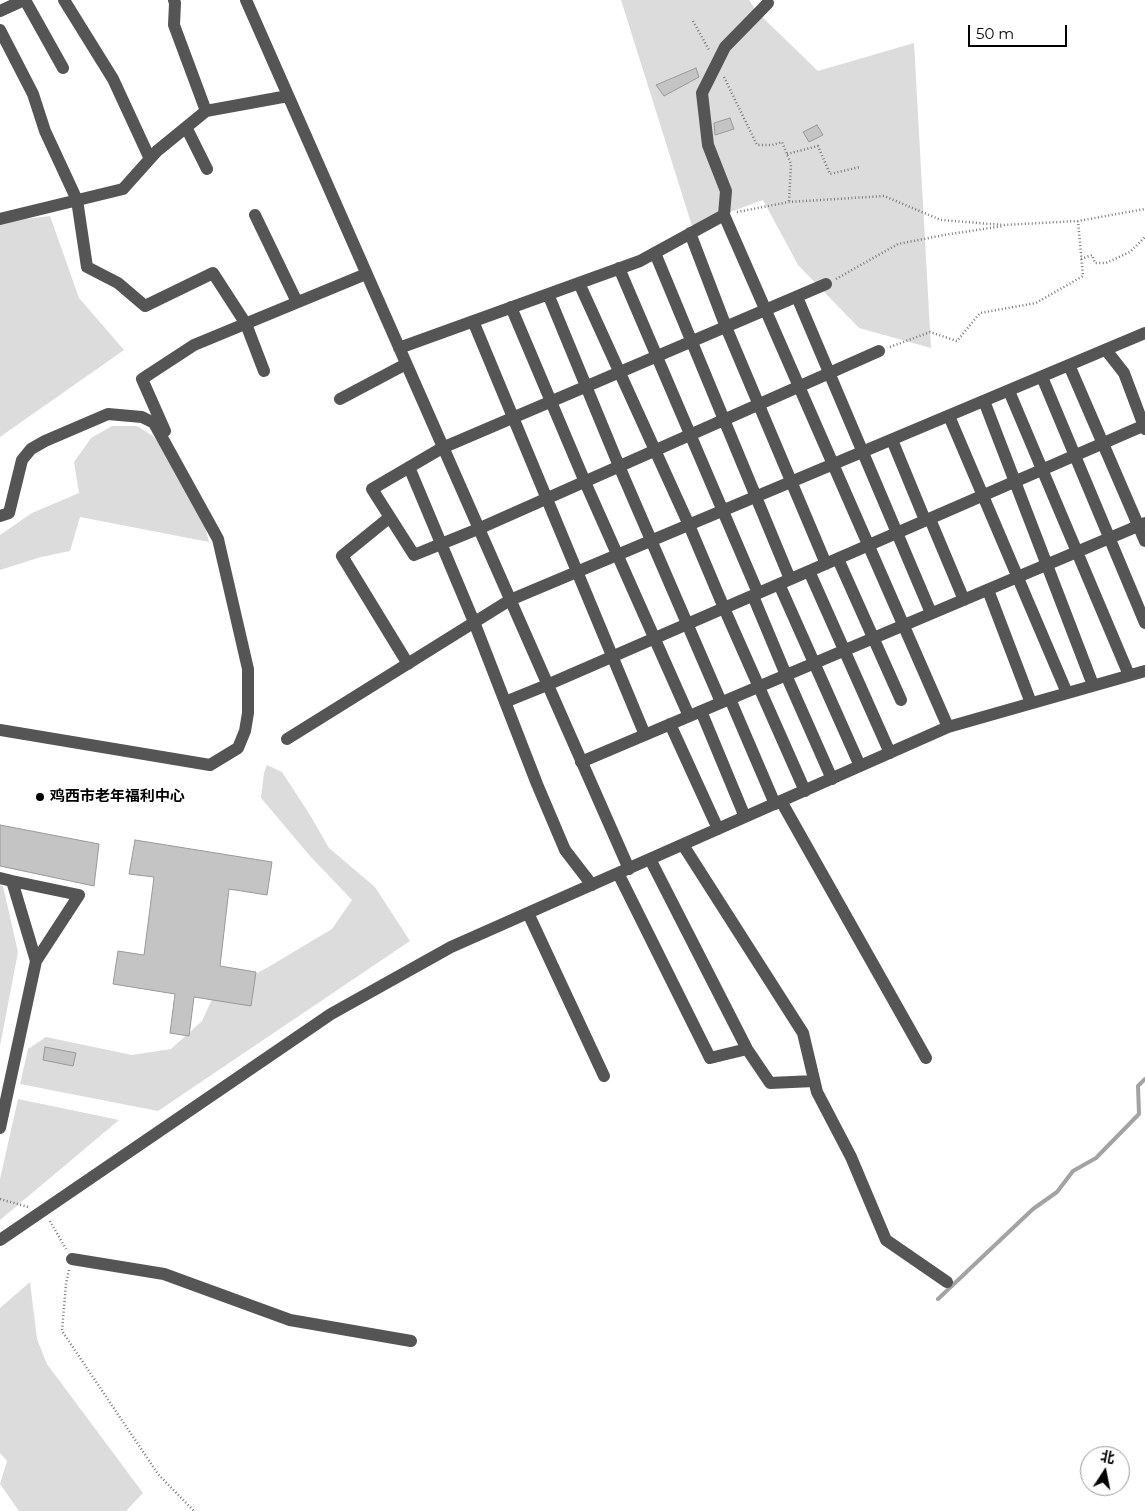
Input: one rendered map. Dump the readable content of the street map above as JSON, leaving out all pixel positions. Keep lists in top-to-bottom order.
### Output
{
  "places": ["鸡西市老年福利中心"],
  "scale_bar": "50 m",
  "north": "top"
}
